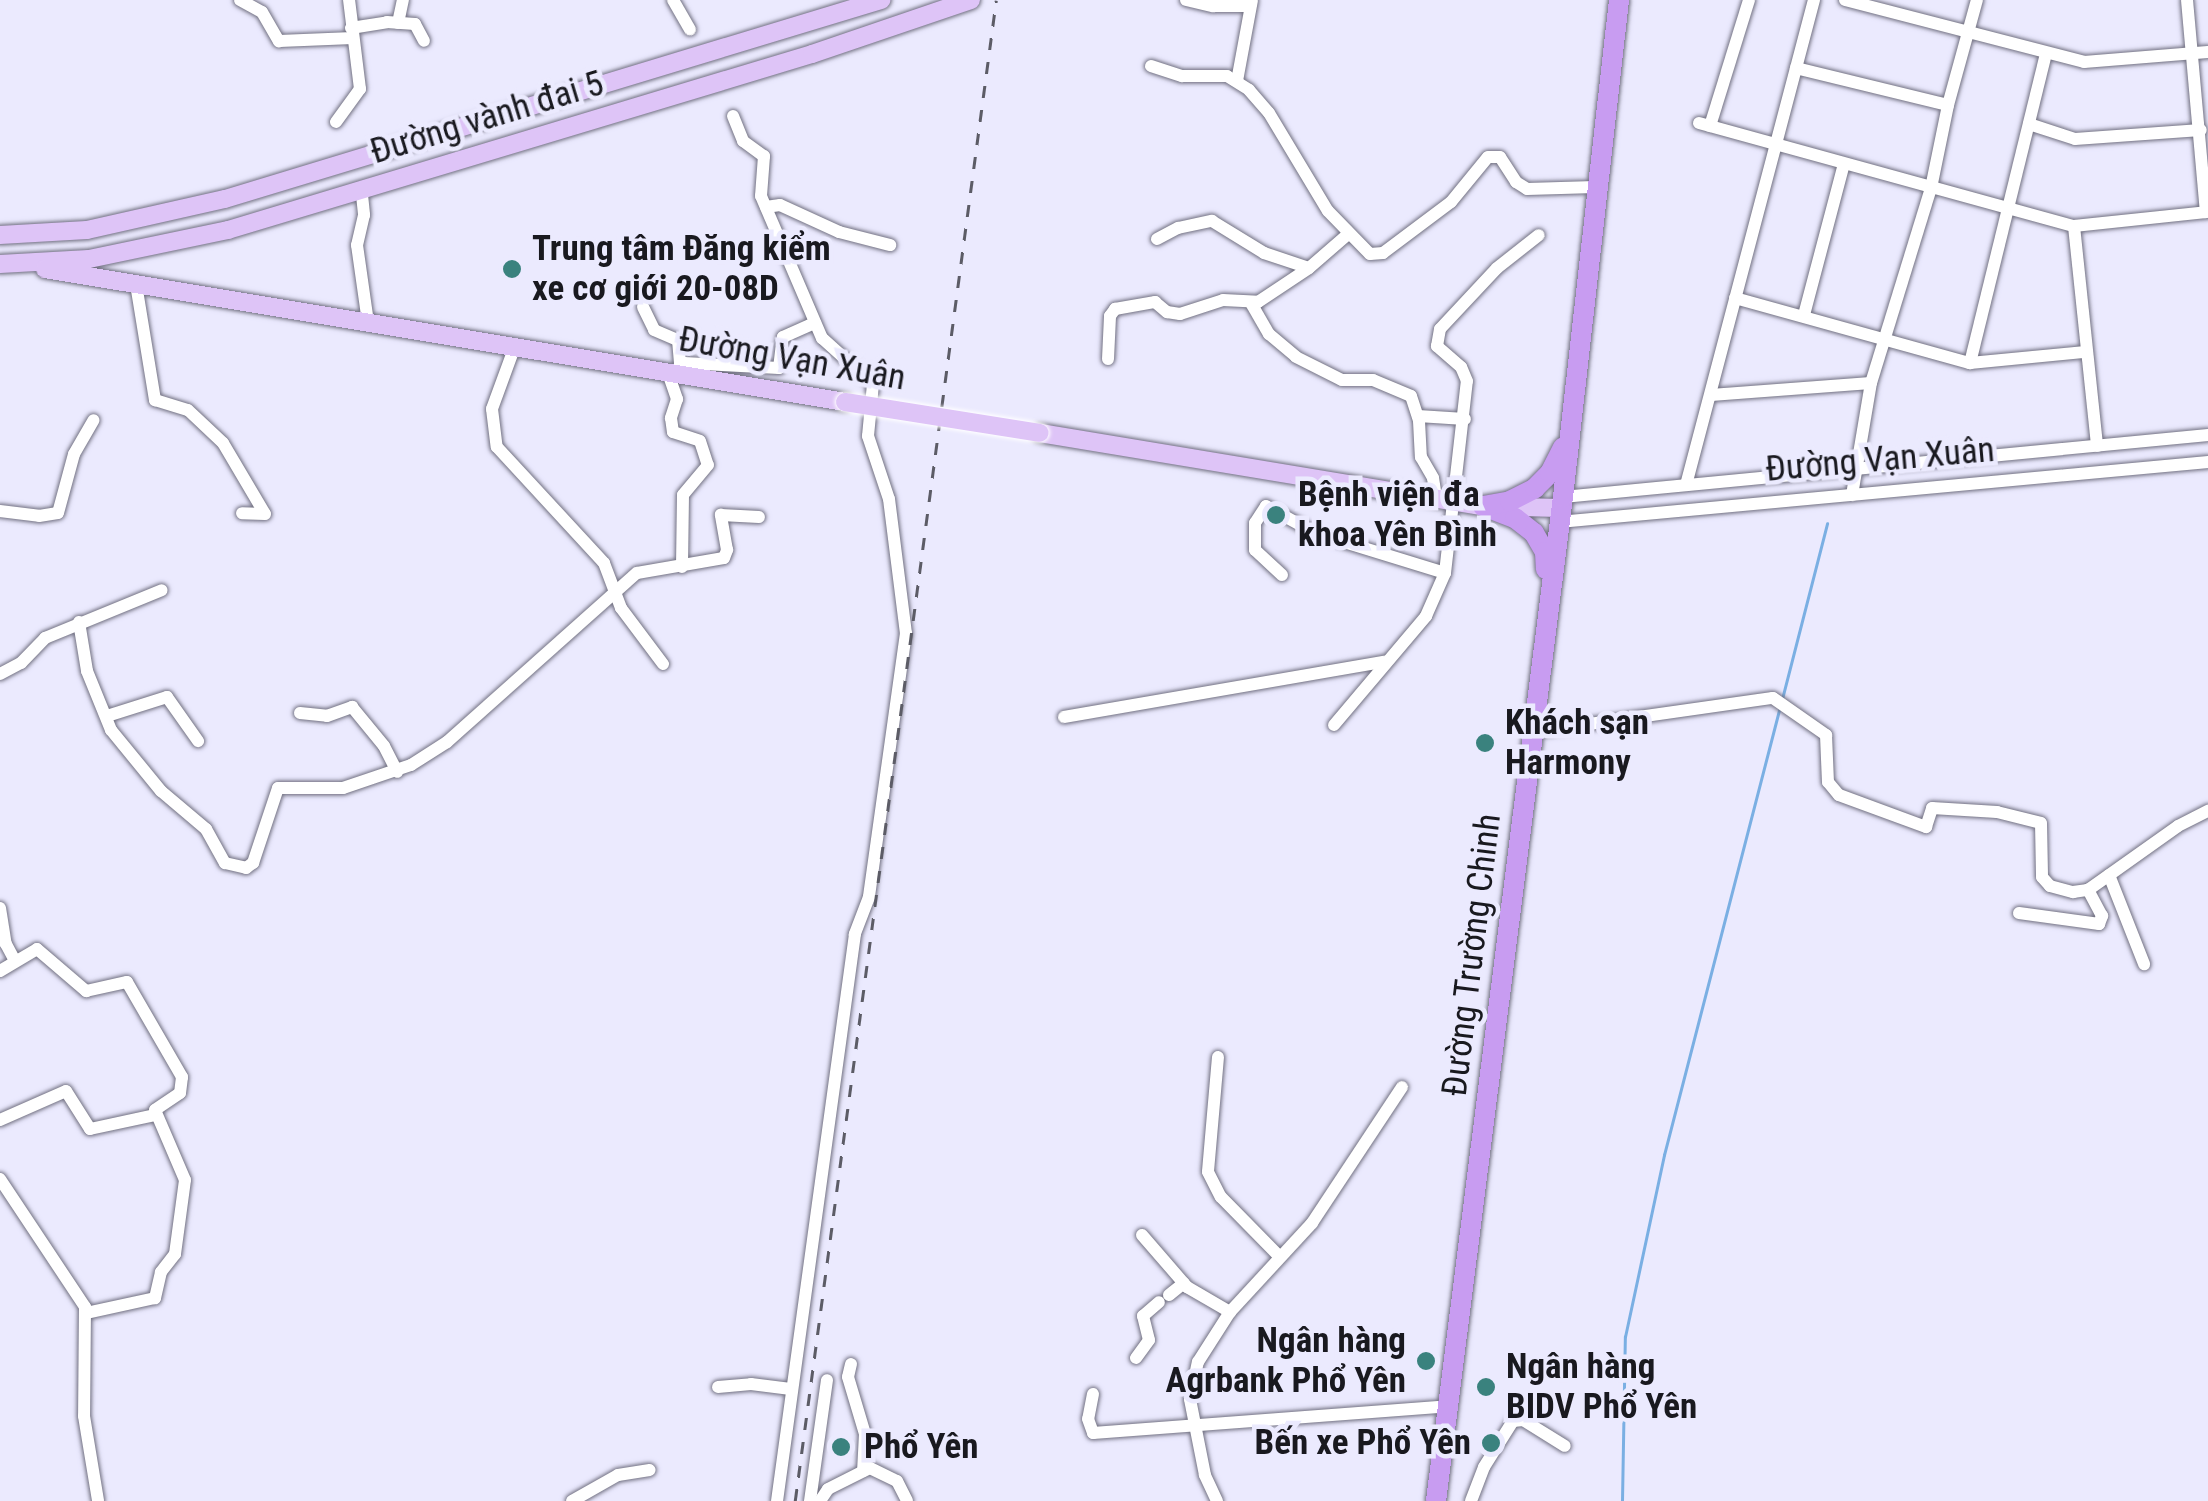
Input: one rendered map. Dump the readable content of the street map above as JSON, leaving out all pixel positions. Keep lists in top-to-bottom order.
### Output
{
  "streets": {
    "highway": ["Đường Trường Chinh"],
    "main road": ["Đường vành đai 5", "Đường Vạn Xuân"]
  },
  "crossings": [
    ["Đường vành đai 5", "Đường Vạn Xuân"],
    ["Đường Vạn Xuân", "Đường Trường Chinh"]
  ],
  "places": [
    "Trung tâm Đăng kiểm xe cơ giới 20-08D",
    "Bệnh viện đa khoa Yên Bình",
    "Khách sạn Harmony",
    "Ngân hàng Agrbank Phổ Yên",
    "Ngân hàng BIDV Phổ Yên",
    "Bến xe Phổ Yên",
    "Phổ Yên"
  ]
}
